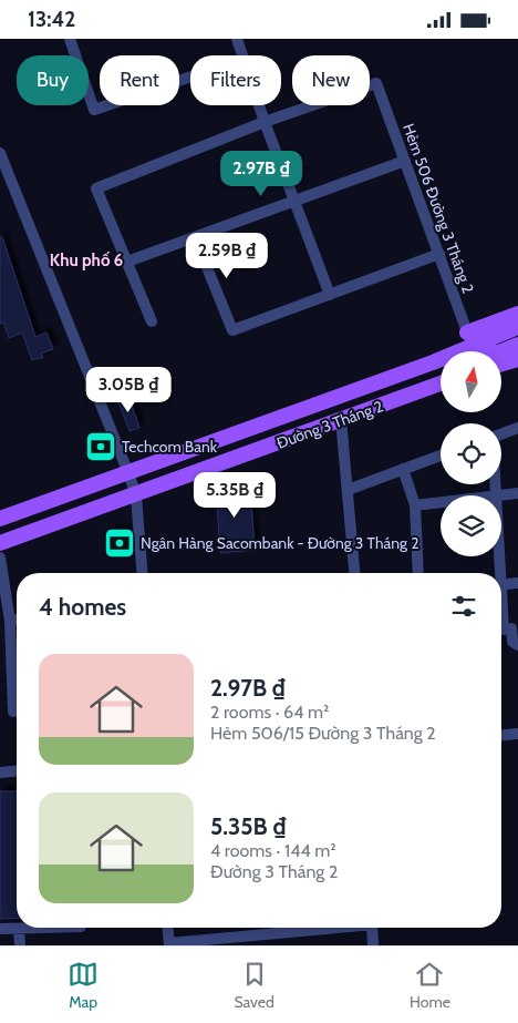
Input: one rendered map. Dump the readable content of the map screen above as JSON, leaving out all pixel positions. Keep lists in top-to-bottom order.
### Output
{
  "streets": {
    "main road": ["Đường 3 Tháng 2"],
    "street": ["Hẻm 506 Đường 3 Tháng 2"]
  },
  "crossings": [
    ["Hẻm 506 Đường 3 Tháng 2", "Đường 3 Tháng 2"]
  ],
  "districts": ["Khu phố 6"],
  "places": {
    "bank": ["Techcom Bank", "Ngân Hàng Sacombank - Đường 3 Tháng 2"]
  },
  "north": "top",
  "page": {
    "status": "13:42",
    "chip": [
      "Buy",
      "Rent",
      "Filters",
      "New"
    ],
    "price": [
      "2.97B ₫",
      "2.59B ₫",
      "3.05B ₫",
      "5.35B ₫"
    ],
    "heading": "4 homes",
    "list": [
      {
        "name": "2.97B ₫",
        "note": "2 rooms · 64 m² · Hẻm 506/15 Đường 3 Tháng 2"
      },
      {
        "name": "5.35B ₫",
        "note": "4 rooms · 144 m² · Đường 3 Tháng 2"
      }
    ],
    "tabs": ["Map", "Saved", "Home"]
  }
}
